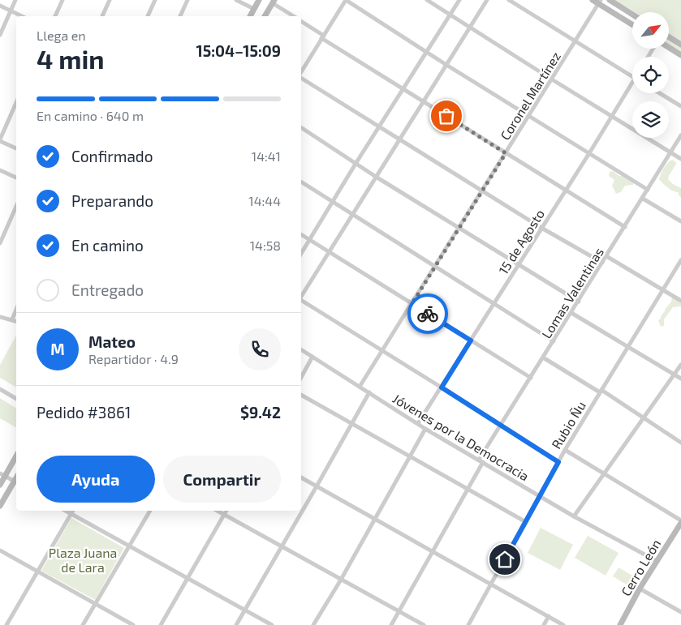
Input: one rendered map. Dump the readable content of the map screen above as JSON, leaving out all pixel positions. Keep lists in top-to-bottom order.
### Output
{
  "streets": {
    "main road": ["Cerro León"],
    "street": [
      "Coronel Martínez",
      "15 de Agosto",
      "Lomas Valentinas",
      "Rubio Ñu",
      "Jóvenes por la Democracia"
    ]
  },
  "crossings": [
    ["Coronel Martínez", "Jóvenes por la Democracia"],
    ["15 de Agosto", "Jóvenes por la Democracia"],
    ["Lomas Valentinas", "Jóvenes por la Democracia"],
    ["Rubio Ñu", "Jóvenes por la Democracia"],
    ["Jóvenes por la Democracia", "Cerro León"]
  ],
  "parks": ["Plaza Juana de Lara"],
  "north": "top right",
  "page": {
    "heading": ["4 min", "Llega en", "15:04–15:09"],
    "panel": [
      "Mateo",
      "Repartidor · 4.9",
      "Pedido #3861",
      "$9.42"
    ],
    "bar": "En camino · 640 m",
    "list": [
      ["Confirmado", "14:41"],
      ["Preparando", "14:44"],
      ["En camino", "14:58"],
      "Entregado"
    ],
    "round": "M",
    "buttons": ["Ayuda", "Compartir"]
  }
}
